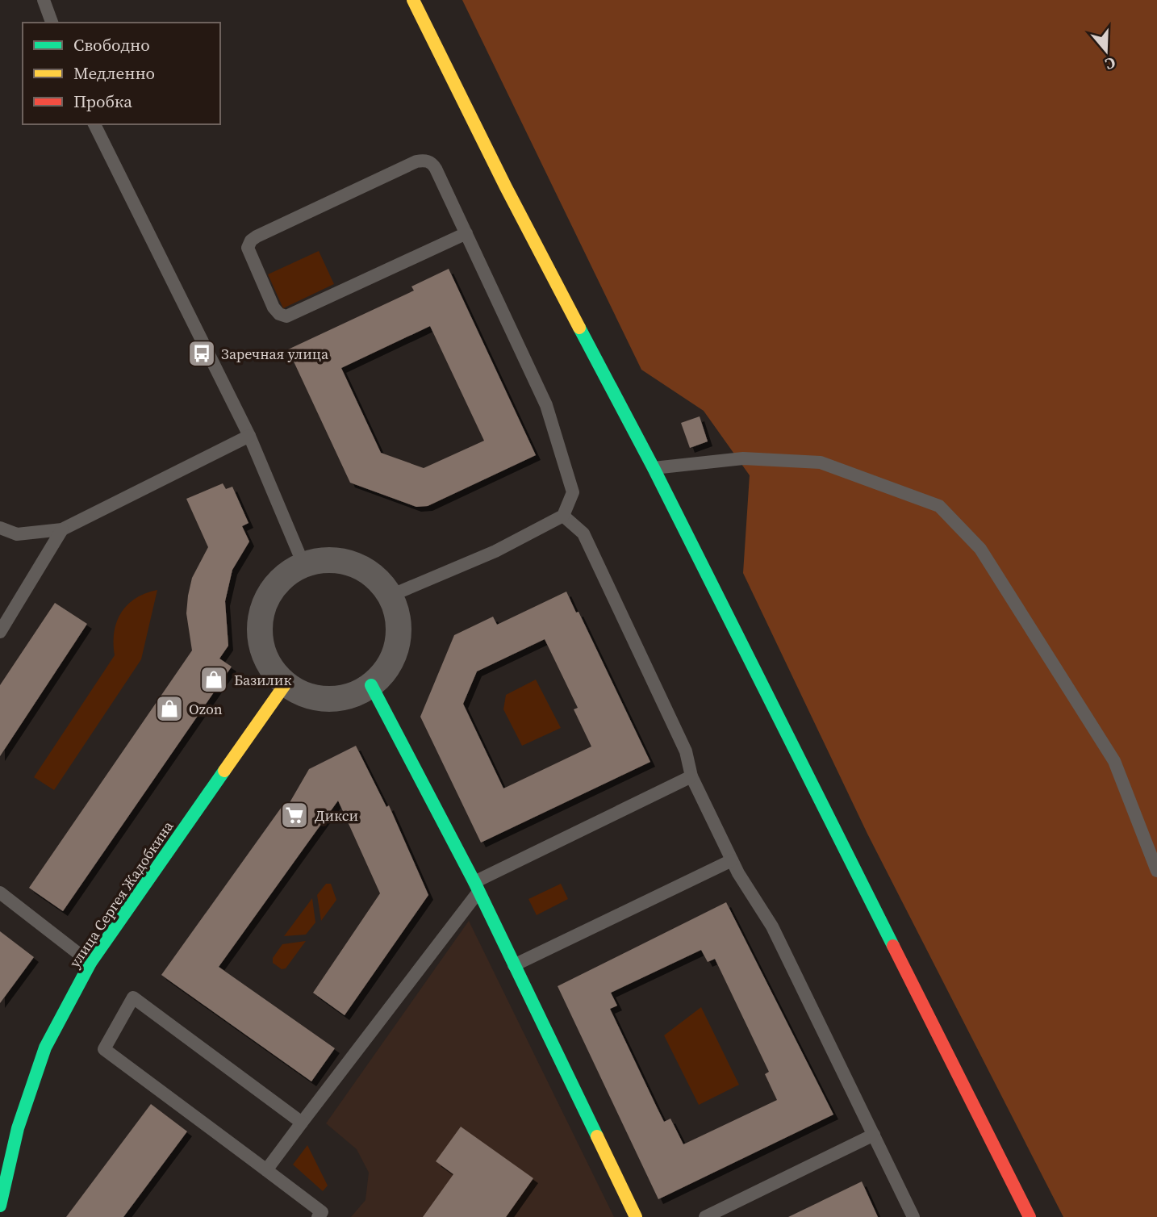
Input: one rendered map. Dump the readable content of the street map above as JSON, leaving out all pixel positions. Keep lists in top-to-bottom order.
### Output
{
  "streets": {
    "street": ["улица Сергея Жадобкина"]
  },
  "places": {
    "bus stop": ["Заречная улица"],
    "shop": ["Базилик", "Ozon"],
    "supermarket": ["Дикси"]
  },
  "legend": ["Свободно", "Медленно", "Пробка"],
  "north": "bottom"
}
